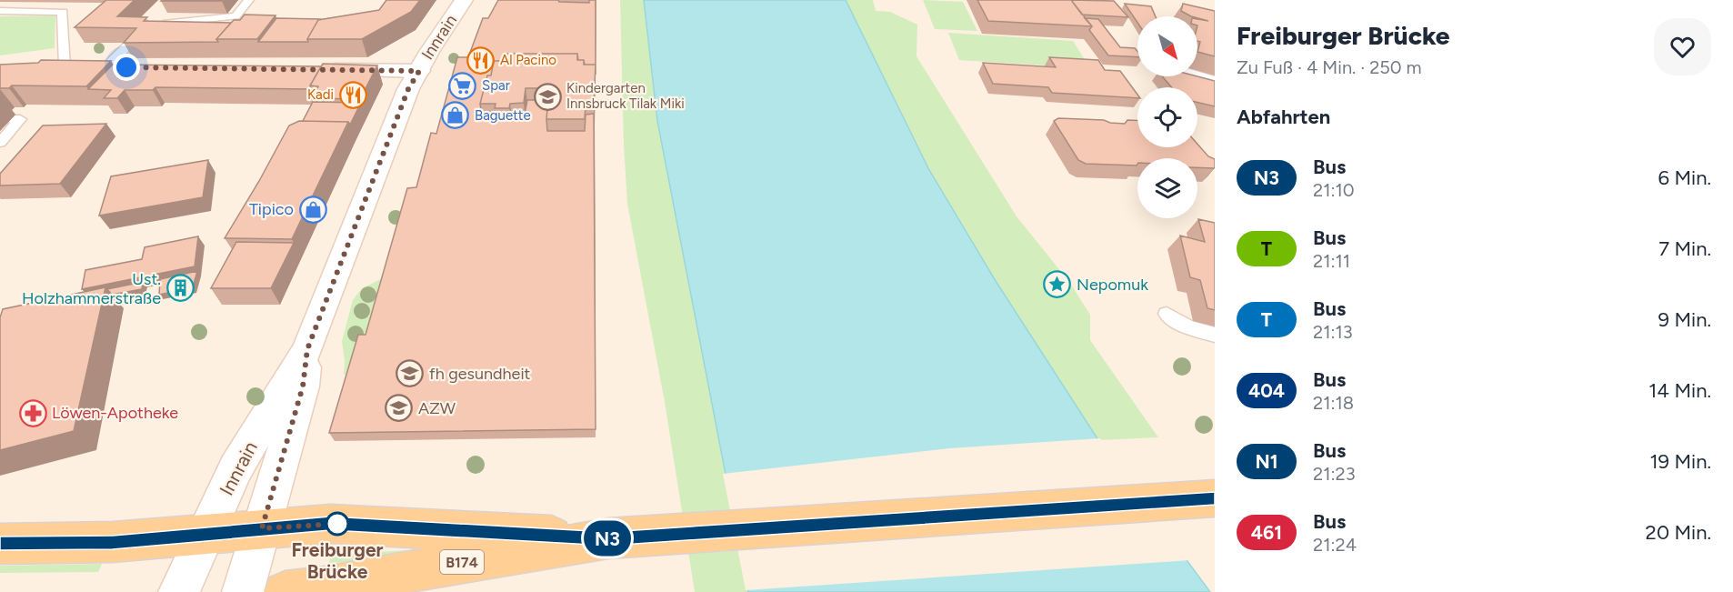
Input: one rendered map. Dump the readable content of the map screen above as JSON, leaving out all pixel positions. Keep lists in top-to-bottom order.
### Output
{
  "streets": {
    "main road": ["Innrain", "B174"]
  },
  "crossings": [
    ["Innrain", "B174"]
  ],
  "places": {
    "restaurant": ["Al Pacino", "Kadi"],
    "supermarket": ["Spar"],
    "school or university": ["Kindergarten Innsbruck Tilak Miki", "fh gesundheit", "AZW"],
    "shop": ["Baguette", "Tipico"],
    "place": ["Nepomuk"],
    "building": ["Ust. Holzhammerstraße"],
    "pharmacy": ["Löwen-Apotheke"],
    "other": ["Freiburger Brücke"]
  },
  "lines": ["bus line N3"],
  "north": "bottom right",
  "page": {
    "on_map": "N3",
    "heading": [
      ["Freiburger Brücke", "Zu Fuß · 4 Min. · 250 m"],
      "Abfahrten"
    ],
    "list": [
      {
        "mark": "N3",
        "name": "Bus",
        "note": "21:10",
        "value": "6 Min."
      },
      {
        "mark": "T",
        "name": "Bus",
        "note": "21:11",
        "value": "7 Min."
      },
      {
        "mark": "T",
        "name": "Bus",
        "note": "21:13",
        "value": "9 Min."
      },
      {
        "mark": "404",
        "name": "Bus",
        "note": "21:18",
        "value": "14 Min."
      },
      {
        "mark": "N1",
        "name": "Bus",
        "note": "21:23",
        "value": "19 Min."
      },
      {
        "mark": "461",
        "name": "Bus",
        "note": "21:24",
        "value": "20 Min."
      }
    ]
  }
}
